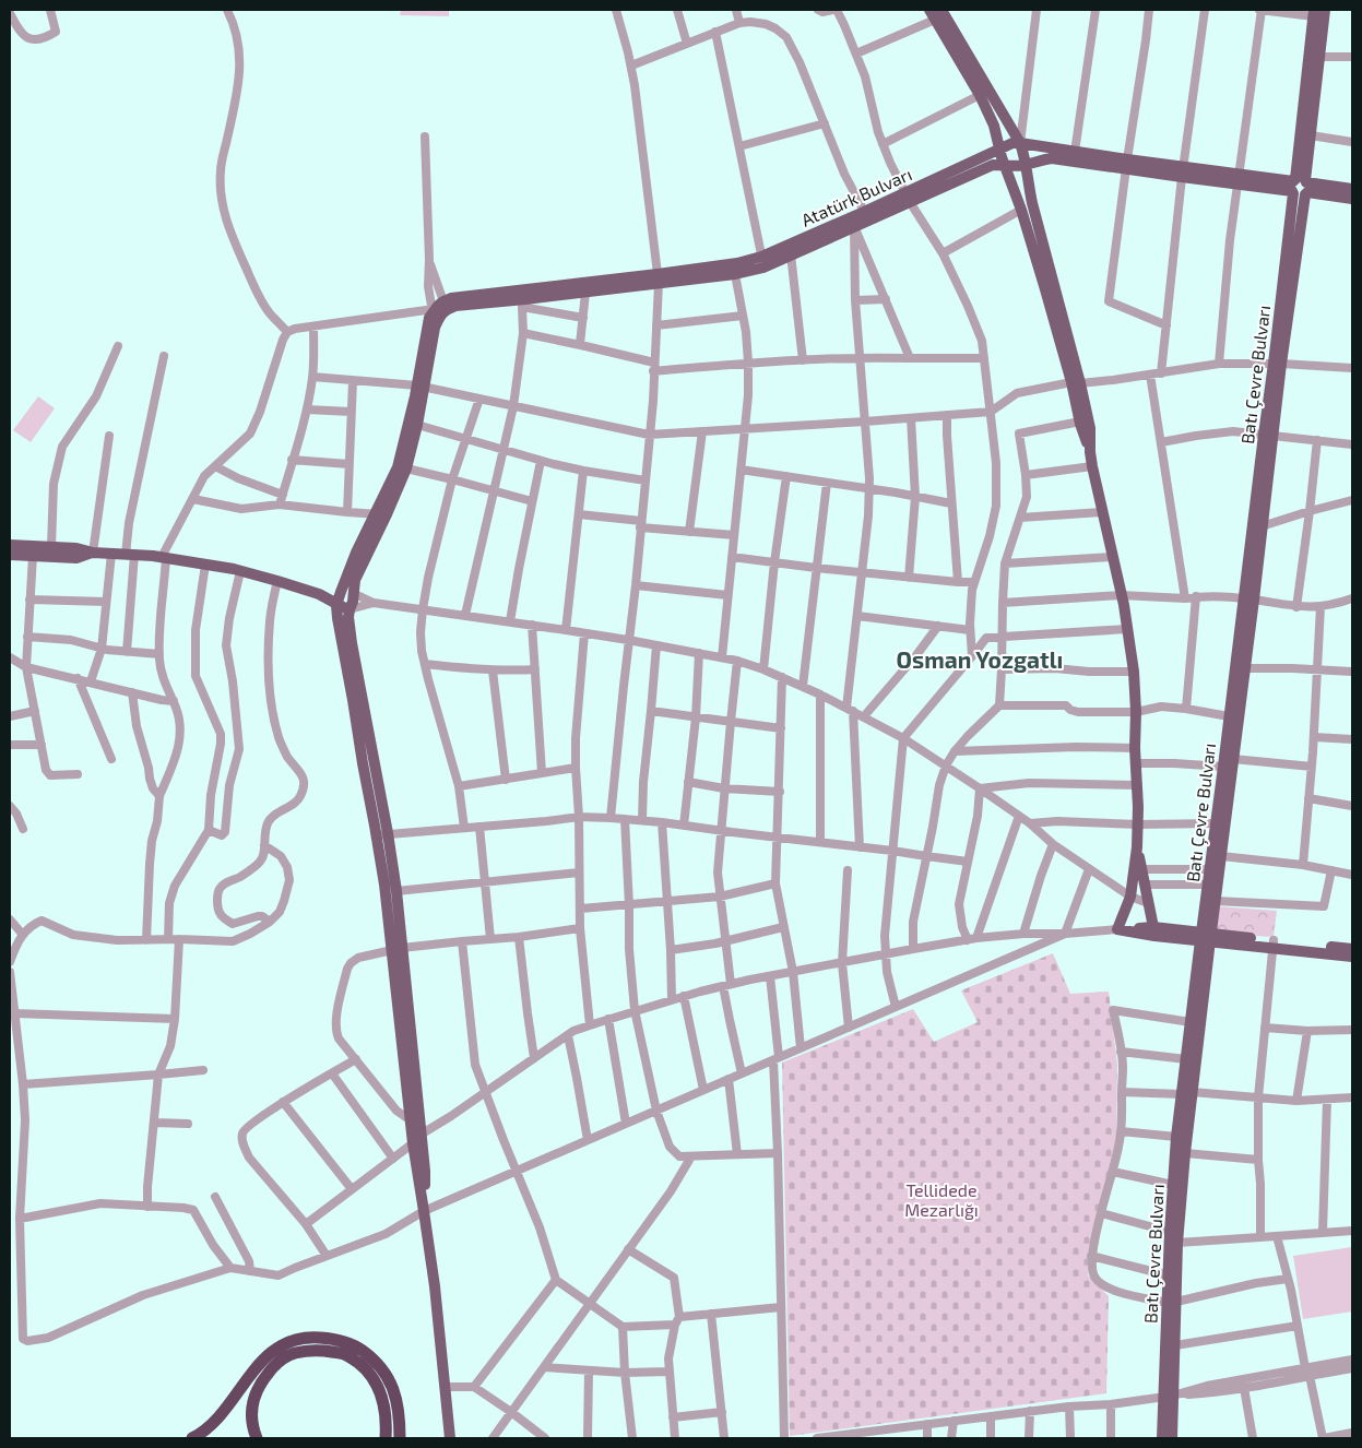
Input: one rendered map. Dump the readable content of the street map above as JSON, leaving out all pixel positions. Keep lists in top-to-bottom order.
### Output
{
  "streets": {
    "main road": ["Atatürk Bulvarı", "Batı Çevre Bulvarı"]
  },
  "crossings": [
    ["Atatürk Bulvarı", "Batı Çevre Bulvarı"]
  ],
  "districts": ["Osman Yozgatlı"],
  "parks": ["Tellidede Mezarlığı"]
}
